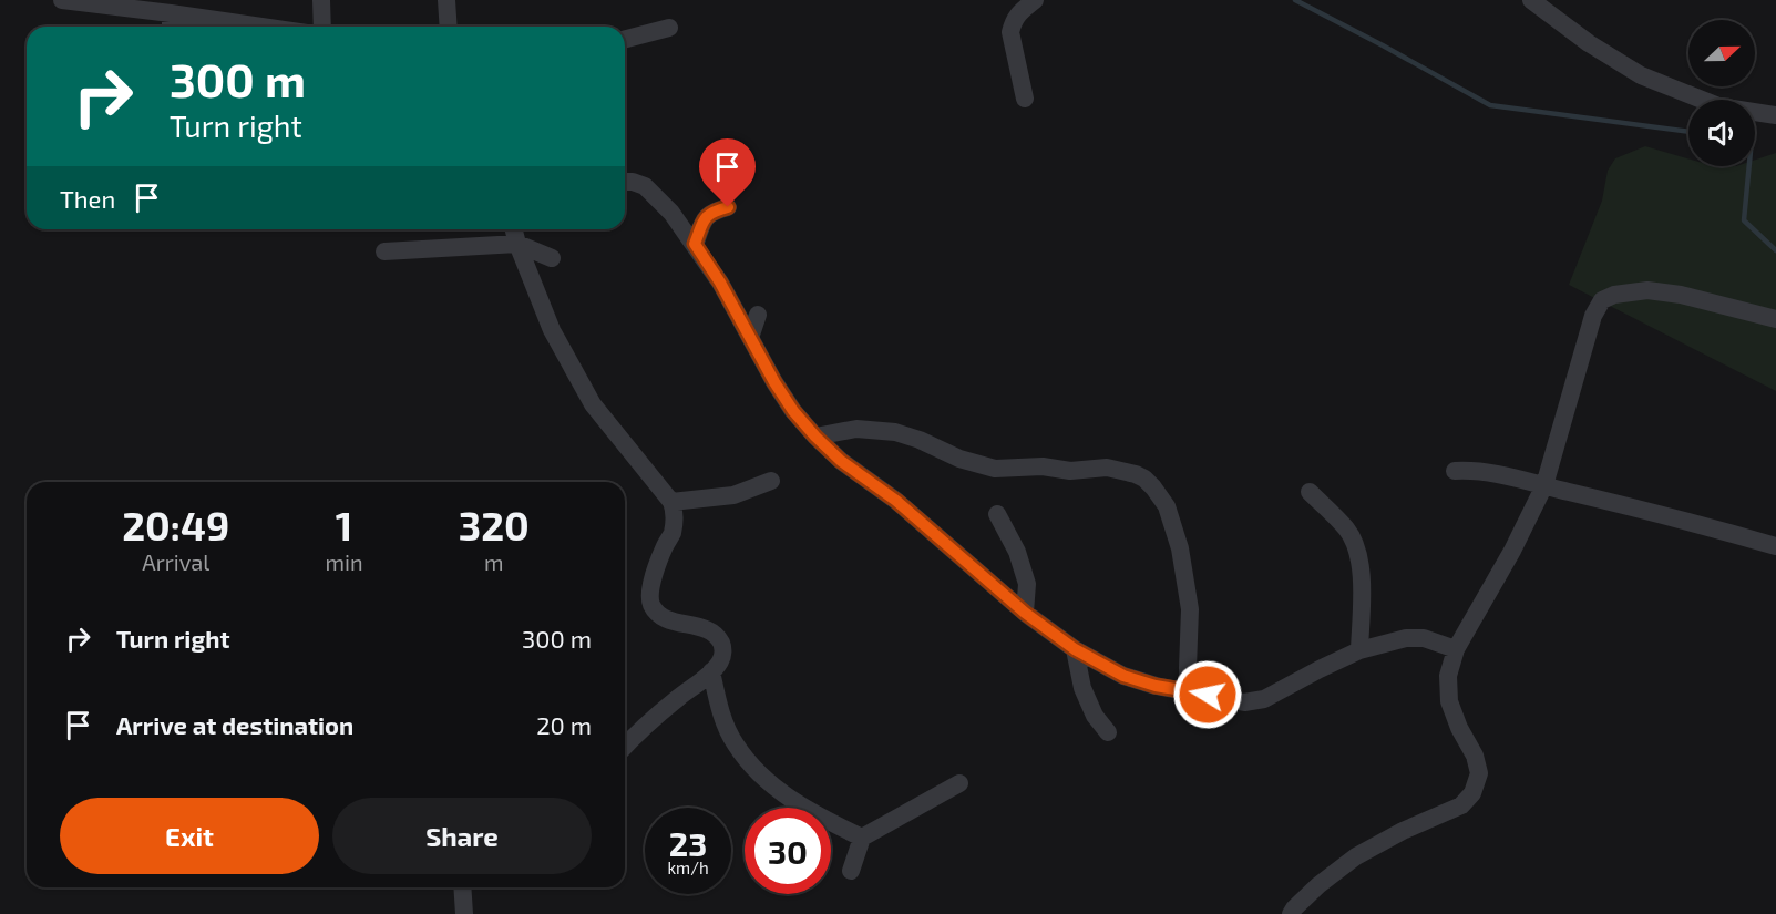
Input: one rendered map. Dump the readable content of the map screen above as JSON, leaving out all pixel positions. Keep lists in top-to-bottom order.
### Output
{
  "north": "right",
  "page": {
    "turn": ["300 m", "Turn right"],
    "then": "Then",
    "eta": [
      "20:49",
      "Arrival",
      "1",
      "min",
      "320",
      "m"
    ],
    "list": [
      {
        "name": "Turn right",
        "value": "300 m"
      },
      {
        "name": "Arrive at destination",
        "value": "20 m"
      }
    ],
    "buttons": ["Exit", "Share"],
    "speed": "23 km/h",
    "limit": "30"
  }
}
